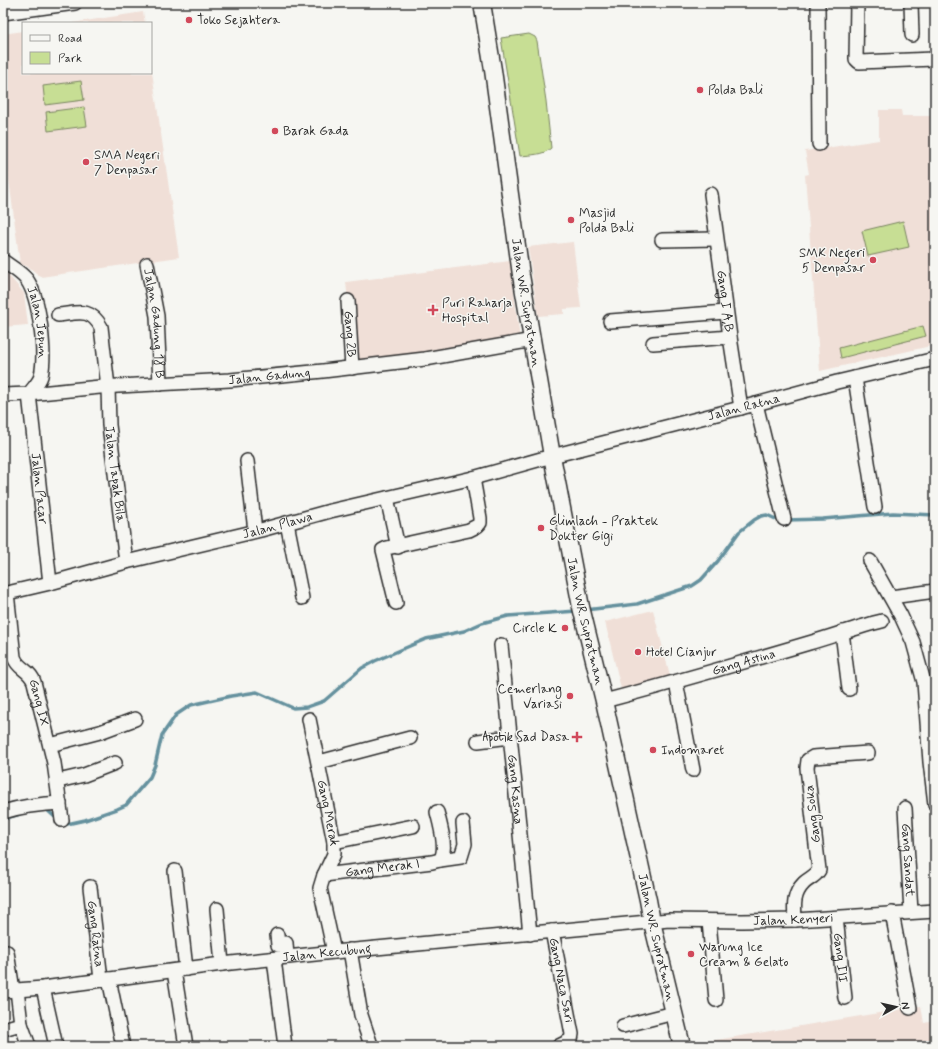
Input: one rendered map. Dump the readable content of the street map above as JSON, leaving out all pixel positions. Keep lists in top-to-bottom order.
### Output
{
  "streets": {
    "main road": ["Jalan WR. Supratman"],
    "street": [
      "Gang I A,B",
      "Jalan Jepun",
      "Jalan Gadung 18 B",
      "Gang 2B",
      "Jalan Gadung",
      "Jalan Ratna",
      "Jalan Tapak Bila",
      "Jalan Pacar",
      "Jalan Plawa",
      "Gang Astina",
      "Gang IX",
      "Gang Kasna",
      "Gang Merak",
      "Gang Soka",
      "Gang Sandat",
      "Gang Merak I",
      "Jalan Kenyeri",
      "Gang Ratna",
      "Jalan Kecubung",
      "Gang III",
      "Gang Naca Sari"
    ]
  },
  "crossings": [
    ["Gang I A,B", "Jalan Ratna"],
    ["Jalan WR. Supratman", "Jalan Gadung"],
    ["Jalan WR. Supratman", "Jalan Ratna"],
    ["Jalan WR. Supratman", "Jalan Plawa"],
    ["Jalan WR. Supratman", "Gang Astina"],
    ["Jalan WR. Supratman", "Jalan Kenyeri"],
    ["Jalan WR. Supratman", "Jalan Kecubung"],
    ["Jalan Jepun", "Jalan Gadung"],
    ["Jalan Jepun", "Jalan Pacar"],
    ["Jalan Gadung 18 B", "Jalan Gadung"],
    ["Gang 2B", "Jalan Gadung"],
    ["Jalan Gadung", "Jalan Tapak Bila"],
    ["Jalan Gadung", "Jalan Pacar"],
    ["Jalan Ratna", "Jalan Plawa"],
    ["Jalan Tapak Bila", "Jalan Plawa"],
    ["Jalan Pacar", "Jalan Plawa"],
    ["Jalan Plawa", "Gang IX"],
    ["Gang Kasna", "Jalan Kecubung"],
    ["Gang Merak", "Gang Merak I"],
    ["Gang Merak", "Jalan Kecubung"],
    ["Gang Soka", "Jalan Kenyeri"],
    ["Gang Sandat", "Jalan Kenyeri"],
    ["Jalan Kenyeri", "Jalan Kecubung"],
    ["Jalan Kenyeri", "Gang III"],
    ["Gang Ratna", "Jalan Kecubung"],
    ["Jalan Kecubung", "Gang Naca Sari"]
  ],
  "places": {
    "other": [
      "Toko Sejahtera",
      "Polda Bali",
      "Barak Gada",
      "SMA Negeri 7 Denpasar",
      "Masjid Polda Bali",
      "SMK Negeri 5 Denpasar",
      "Glimlach - Praktek Dokter Gigi",
      "Circle K",
      "Hotel Cianjur",
      "Cemerlang Variasi",
      "Indomaret",
      "Warung Ice Cream & Gelato"
    ],
    "health": ["Puri Raharja Hospital", "Apotik Sad Dasa"]
  },
  "legend": ["Road", "Park"],
  "north": "right"
}
